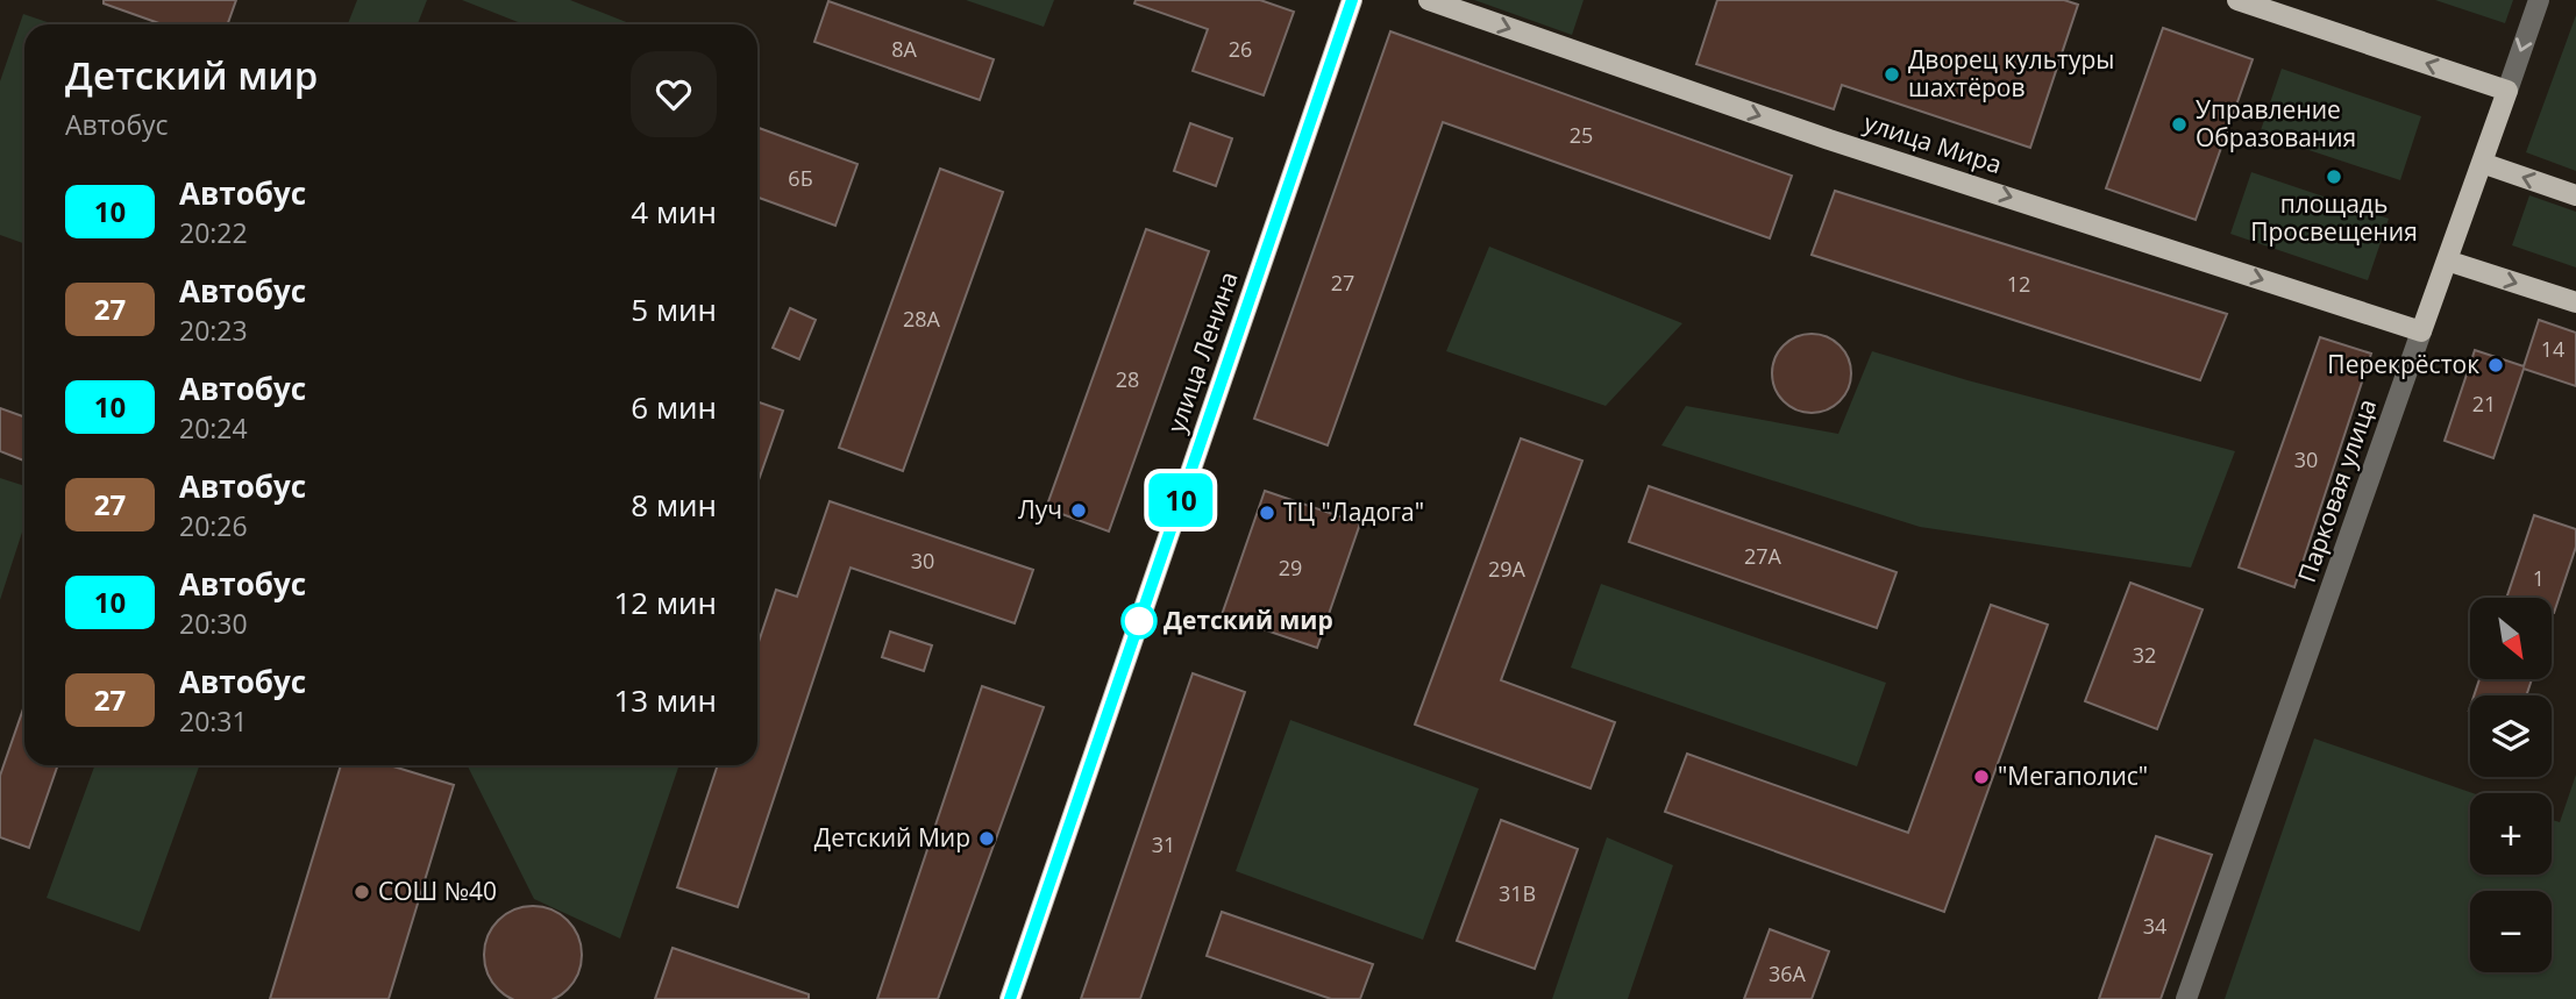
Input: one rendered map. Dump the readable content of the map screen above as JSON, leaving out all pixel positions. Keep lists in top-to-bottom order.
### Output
{
  "streets": {
    "main road": ["улица Мира", "улица Ленина", "Парковая улица"]
  },
  "crossings": [
    ["улица Мира", "Парковая улица"]
  ],
  "one_way": ["улица Мира"],
  "places": [
    "Дворец культуры шахтёров",
    "Управление Образования",
    "площадь Просвещения",
    "Перекрёсток",
    "Луч",
    "ТЦ \"Ладога\"",
    "Детский мир",
    "\"Мегаполис\"",
    "Детский Мир",
    "СОШ №40"
  ],
  "lines": ["bus line 10"],
  "house_numbers": [
    "8А",
    "26",
    "25",
    "6Б",
    "27",
    "12",
    "28А",
    "14",
    "28",
    "21",
    "30",
    "27А",
    "30",
    "29",
    "29А",
    "1",
    "32",
    "31",
    "31В",
    "34",
    "36А"
  ],
  "north": "bottom right",
  "page": {
    "on_map": "10",
    "heading": ["Детский мир", "Автобус"],
    "list": [
      {
        "mark": "10",
        "name": "Автобус",
        "note": "20:22",
        "value": "4 мин"
      },
      {
        "mark": "27",
        "name": "Автобус",
        "note": "20:23",
        "value": "5 мин"
      },
      {
        "mark": "10",
        "name": "Автобус",
        "note": "20:24",
        "value": "6 мин"
      },
      {
        "mark": "27",
        "name": "Автобус",
        "note": "20:26",
        "value": "8 мин"
      },
      {
        "mark": "10",
        "name": "Автобус",
        "note": "20:30",
        "value": "12 мин"
      },
      {
        "mark": "27",
        "name": "Автобус",
        "note": "20:31",
        "value": "13 мин"
      }
    ],
    "map_buttons": ["+", "−"]
  }
}
